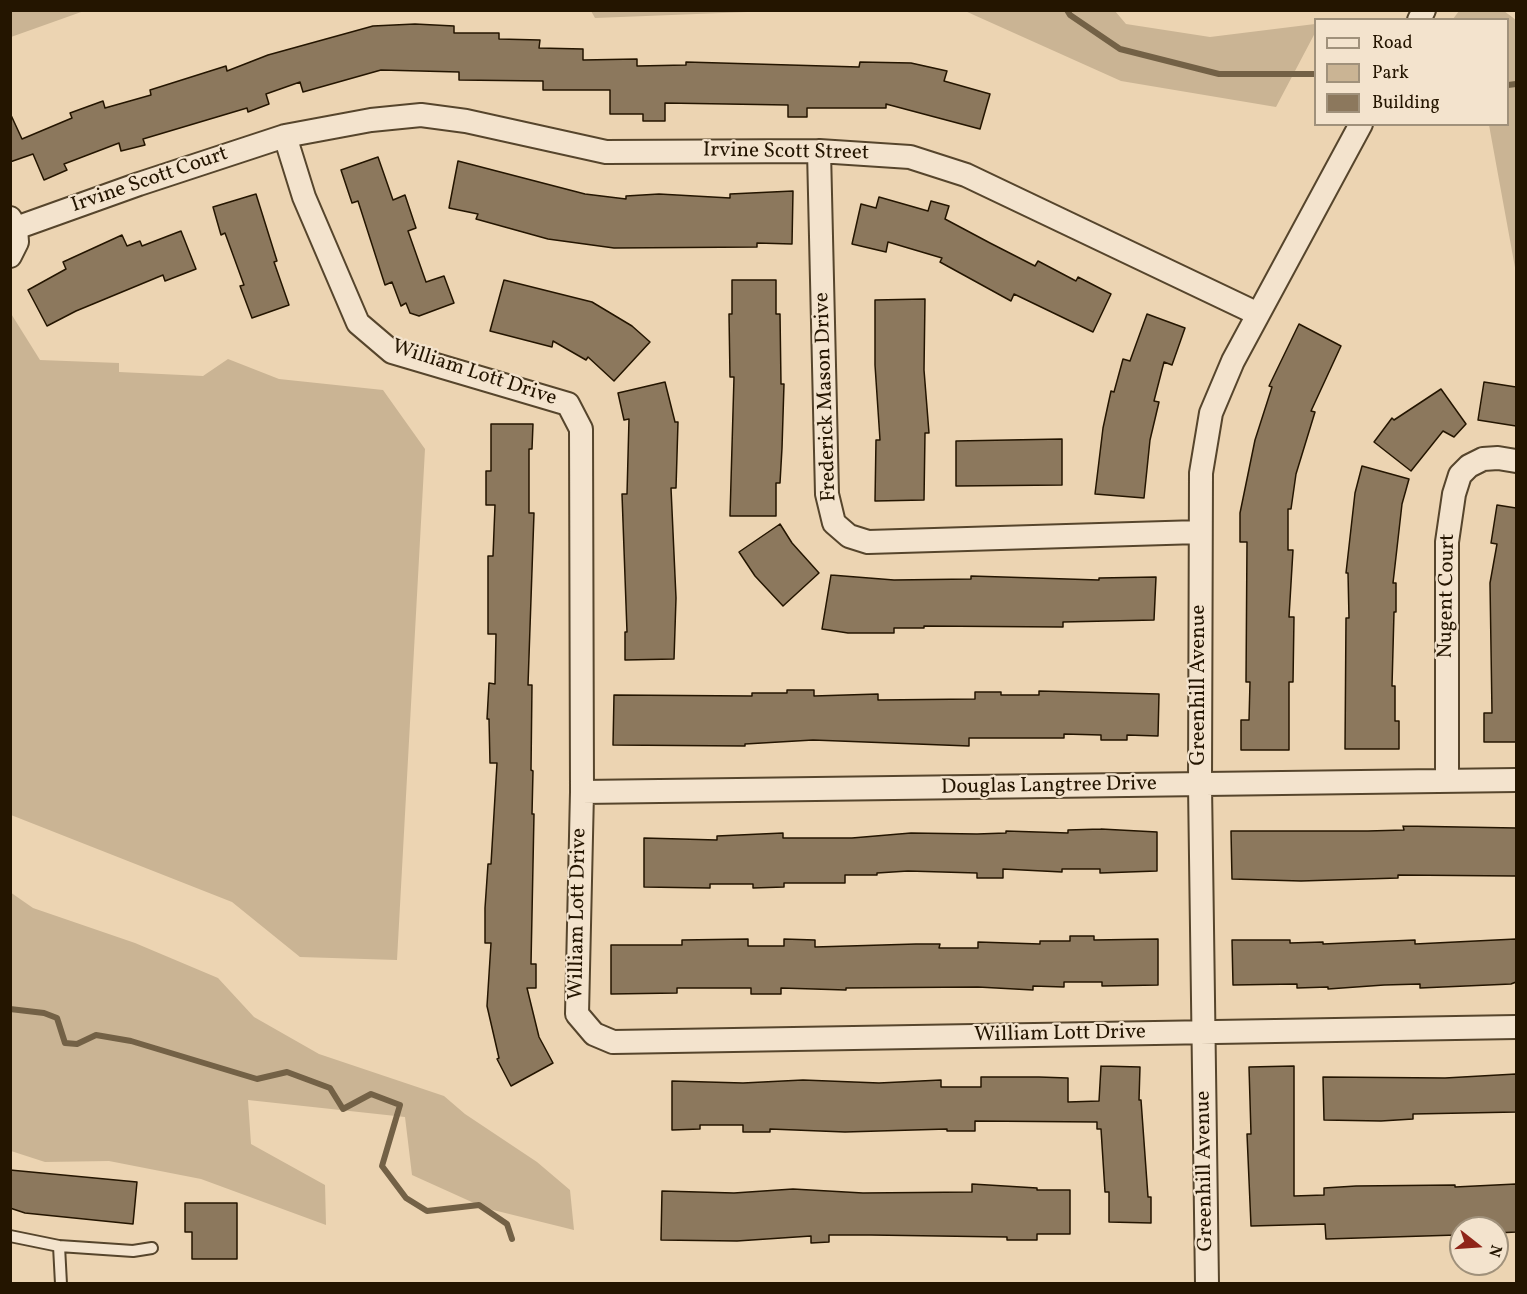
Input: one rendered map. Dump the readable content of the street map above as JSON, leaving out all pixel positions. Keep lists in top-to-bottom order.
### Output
{
  "streets": {
    "street": [
      "Irvine Scott Street",
      "Irvine Scott Court",
      "William Lott Drive",
      "Frederick Mason Drive",
      "Nugent Court",
      "Greenhill Avenue",
      "Douglas Langtree Drive"
    ]
  },
  "crossings": [
    ["Irvine Scott Street", "Irvine Scott Court"],
    ["Irvine Scott Street", "William Lott Drive"],
    ["Irvine Scott Street", "Frederick Mason Drive"],
    ["Irvine Scott Street", "Greenhill Avenue"],
    ["Irvine Scott Court", "William Lott Drive"],
    ["William Lott Drive", "Greenhill Avenue"],
    ["William Lott Drive", "Douglas Langtree Drive"],
    ["Frederick Mason Drive", "Greenhill Avenue"],
    ["Nugent Court", "Douglas Langtree Drive"],
    ["Greenhill Avenue", "Douglas Langtree Drive"]
  ],
  "legend": ["Road", "Park", "Building"],
  "north": "right"
}
